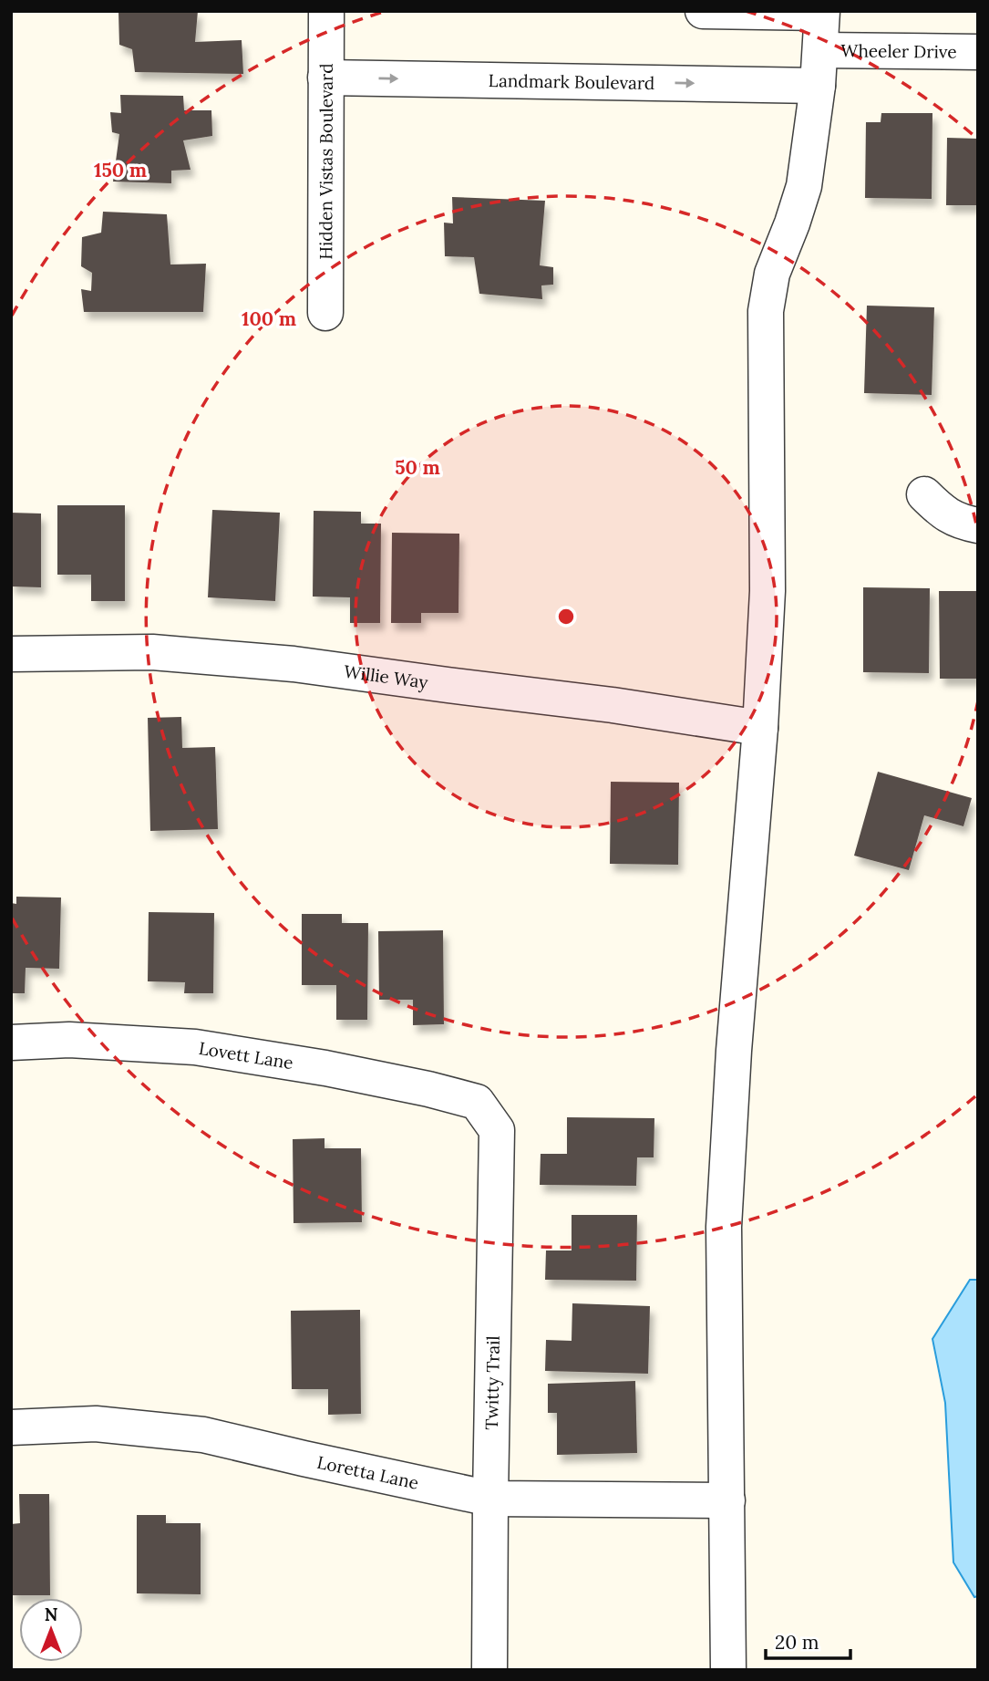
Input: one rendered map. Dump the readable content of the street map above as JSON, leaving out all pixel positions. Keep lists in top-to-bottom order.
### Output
{
  "streets": {
    "street": [
      "Wheeler Drive",
      "Landmark Boulevard",
      "Hidden Vistas Boulevard",
      "Willie Way",
      "Lovett Lane",
      "Twitty Trail",
      "Loretta Lane"
    ]
  },
  "crossings": [
    ["Landmark Boulevard", "Hidden Vistas Boulevard"],
    ["Lovett Lane", "Twitty Trail"],
    ["Twitty Trail", "Loretta Lane"]
  ],
  "one_way": ["Landmark Boulevard"],
  "scale_bar": "20 m",
  "north": "top",
  "rings": ["150 m", "100 m", "50 m"]
}
